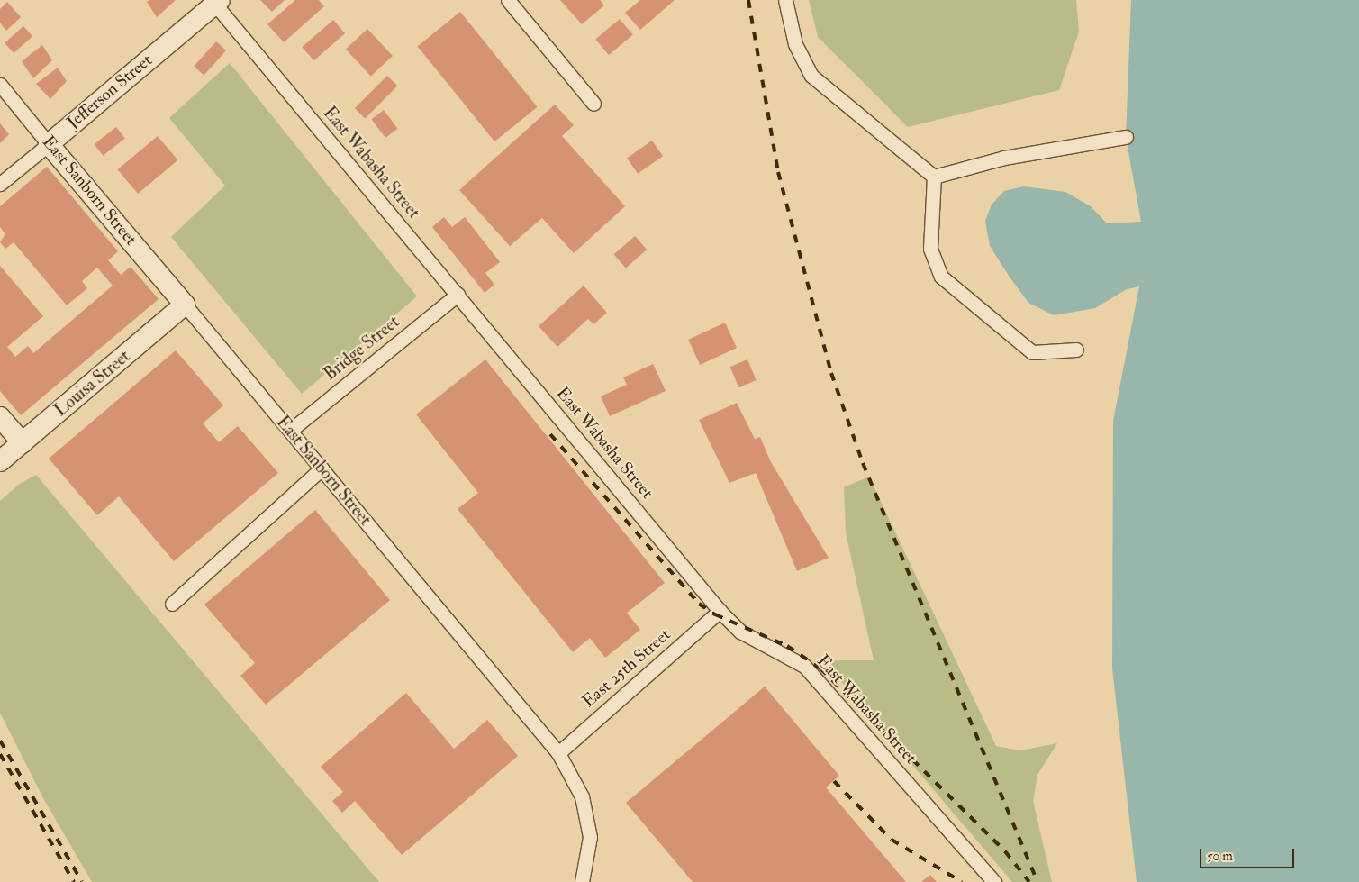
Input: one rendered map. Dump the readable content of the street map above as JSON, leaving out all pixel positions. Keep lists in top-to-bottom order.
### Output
{
  "streets": {
    "street": [
      "Jefferson Street",
      "East Wabasha Street",
      "East Sanborn Street",
      "Bridge Street",
      "Louisa Street",
      "East 25th Street"
    ]
  },
  "crossings": [
    ["Jefferson Street", "East Wabasha Street"],
    ["Jefferson Street", "East Sanborn Street"],
    ["East Wabasha Street", "Bridge Street"],
    ["East Wabasha Street", "East 25th Street"],
    ["East Sanborn Street", "Bridge Street"],
    ["East Sanborn Street", "Louisa Street"],
    ["East Sanborn Street", "East 25th Street"]
  ],
  "scale_bar": "50 m"
}
